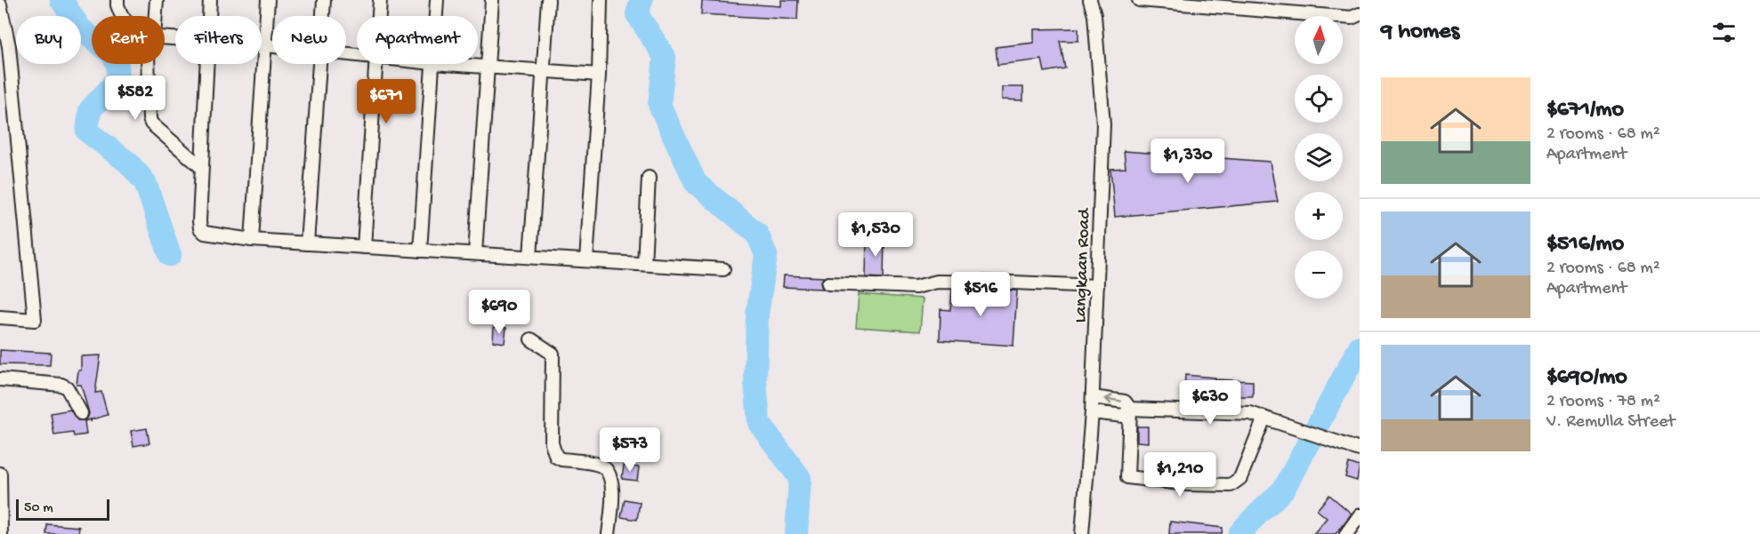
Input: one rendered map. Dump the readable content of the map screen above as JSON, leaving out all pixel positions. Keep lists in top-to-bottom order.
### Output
{
  "streets": {
    "street": ["Langkaan Road"]
  },
  "scale_bar": "50 m",
  "north": "top",
  "page": {
    "heading": "9 homes",
    "map_buttons": ["+", "−"],
    "chip": [
      "Buy",
      "Rent",
      "Filters",
      "New",
      "Apartment"
    ],
    "list": [
      {
        "name": "$671/mo",
        "note": "2 rooms · 68 m² · Apartment"
      },
      {
        "name": "$516/mo",
        "note": "2 rooms · 68 m² · Apartment"
      },
      {
        "name": "$690/mo",
        "note": "2 rooms · 78 m² · V. Remulla Street"
      }
    ],
    "price": [
      "$582",
      "$671",
      "$1,330",
      "$1,530",
      "$516",
      "$690",
      "$630",
      "$573",
      "$1,210"
    ],
    "scale": "50 m"
  }
}
